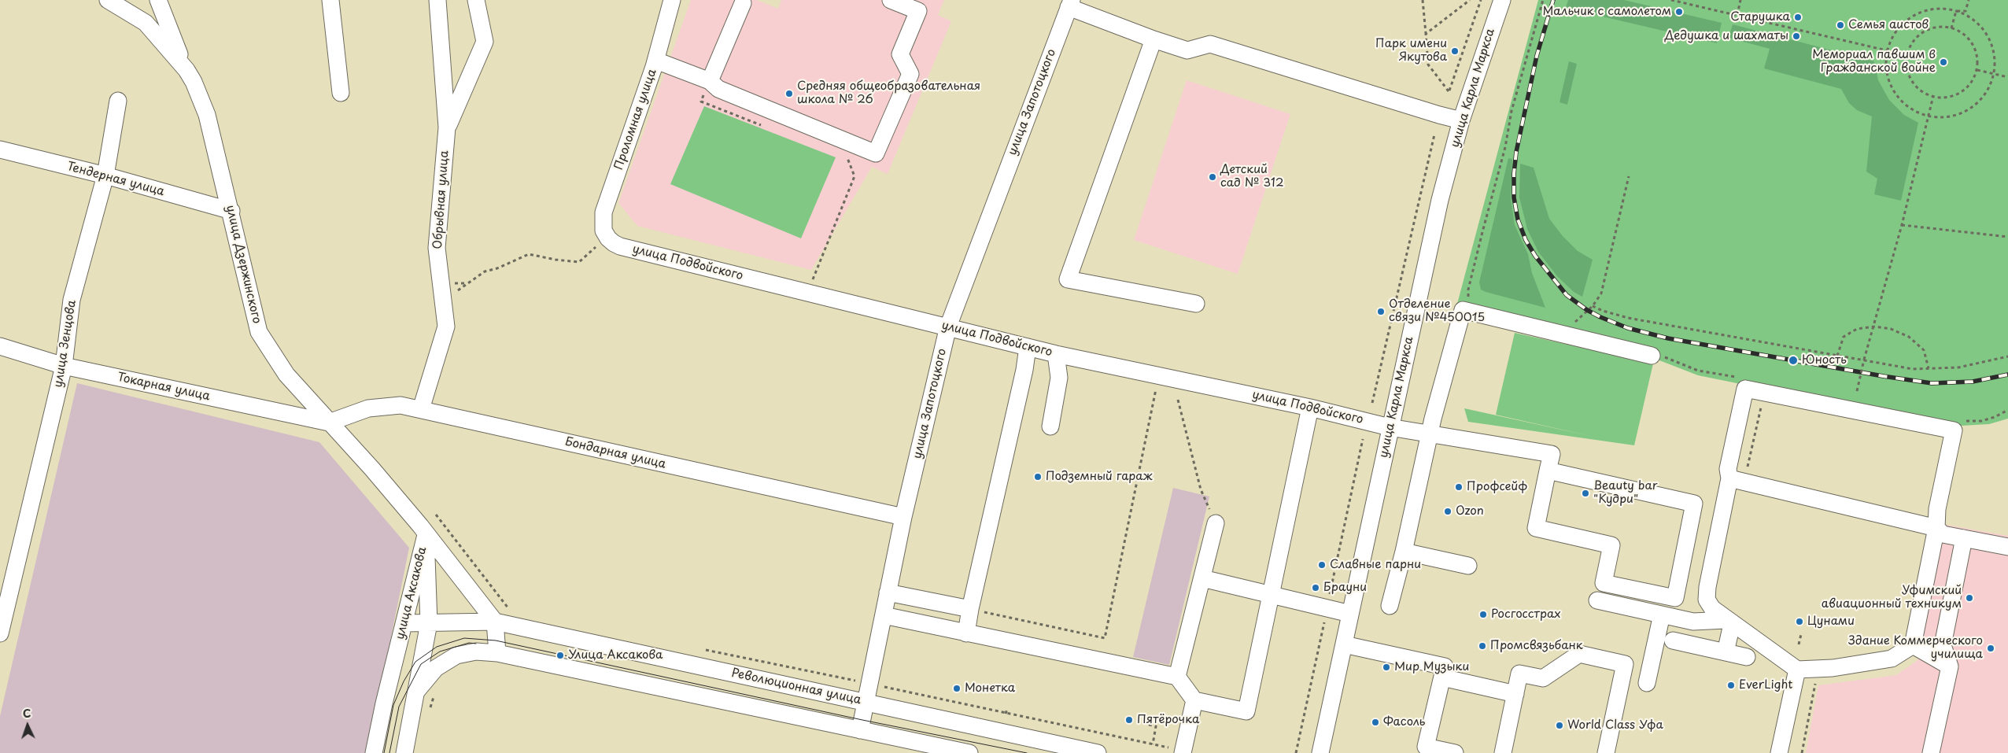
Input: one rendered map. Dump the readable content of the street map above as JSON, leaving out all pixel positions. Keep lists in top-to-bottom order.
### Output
{
  "streets": {
    "street": [
      "улица Карла Маркса",
      "улица Запотоцкого",
      "Проломная улица",
      "Тендерная улица",
      "Обрывная улица",
      "улица Подвойского",
      "улица Дзержинского",
      "улица Зенцова",
      "Токарная улица",
      "Бондарная улица",
      "улица Аксакова",
      "Революционная улица"
    ]
  },
  "crossings": [
    ["улица Карла Маркса", "улица Подвойского"],
    ["улица Запотоцкого", "улица Подвойского"],
    ["улица Запотоцкого", "Бондарная улица"],
    ["улица Запотоцкого", "Революционная улица"],
    ["Проломная улица", "улица Подвойского"],
    ["Тендерная улица", "улица Дзержинского"],
    ["Тендерная улица", "улица Зенцова"],
    ["Обрывная улица", "Бондарная улица"],
    ["улица Дзержинского", "Токарная улица"],
    ["улица Дзержинского", "Бондарная улица"],
    ["улица Дзержинского", "улица Аксакова"],
    ["улица Зенцова", "Токарная улица"],
    ["Токарная улица", "Бондарная улица"],
    ["улица Аксакова", "Революционная улица"]
  ],
  "places": [
    "Мальчик с самолетом",
    "Старушка",
    "Семья аистов",
    "Дедушка и шахматы",
    "Парк имени Якутова",
    "Мемориал павшим в Гражданской войне",
    "Средняя общеобразовательная школа № 26",
    "Детский сад № 312",
    "Отделение связи №450015",
    "Юность",
    "Подземный гараж",
    "Профсейф",
    "Beauty bar \"Кудри\"",
    "Ozon",
    "Славные парни",
    "Брауни",
    "Уфимский авиационный техникум",
    "Росгосстрах",
    "Цунами",
    "Промсвязьбанк",
    "Здание Коммерческого училища",
    "Улица Аксакова",
    "Мир Музыки",
    "EverLight",
    "Монетка",
    "Пятёрочка",
    "Фасоль",
    "World Class Уфа"
  ],
  "north": "top"
}
